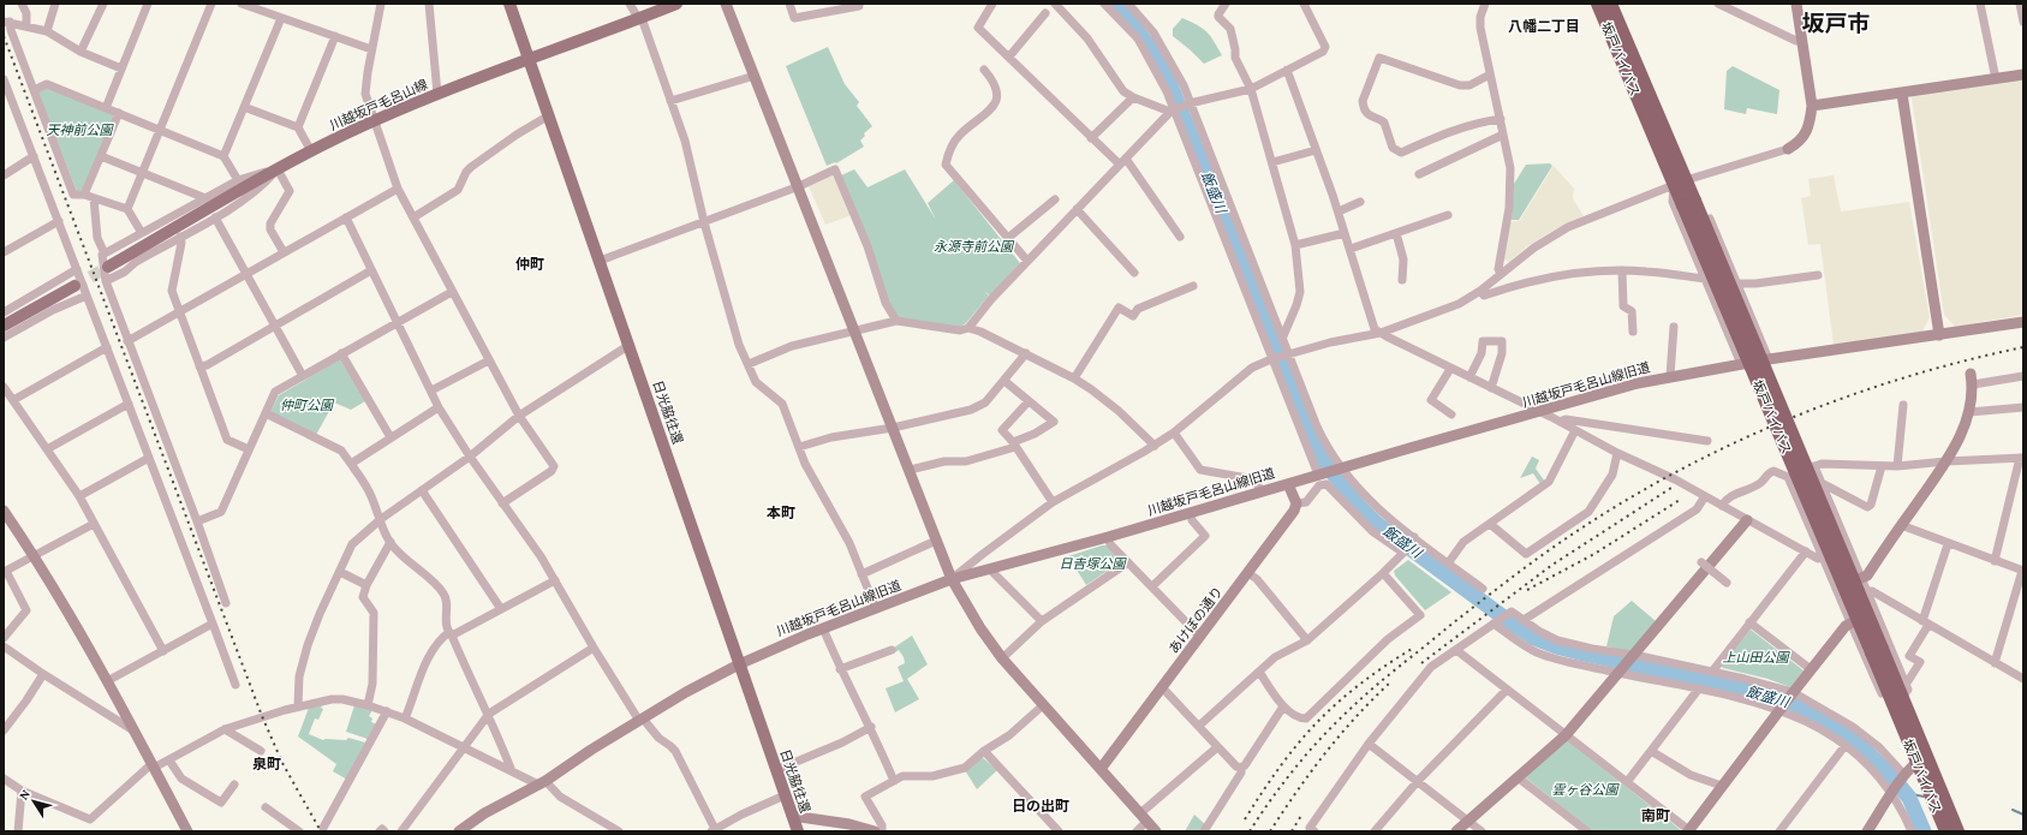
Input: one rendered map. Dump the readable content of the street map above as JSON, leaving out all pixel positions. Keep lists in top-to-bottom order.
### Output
{
  "streets": {
    "highway": ["坂戸バイパス"],
    "main road": ["川越坂戸毛呂山線", "日光脇往還"],
    "street": ["川越坂戸毛呂山線旧道", "あけぼの通り"]
  },
  "crossings": [
    ["川越坂戸毛呂山線", "日光脇往還"],
    ["川越坂戸毛呂山線旧道", "日光脇往還"]
  ],
  "districts": [
    "坂戸市",
    "八幡二丁目",
    "仲町",
    "本町",
    "泉町",
    "日の出町",
    "南町"
  ],
  "water": ["飯盛川"],
  "parks": [
    "天神前公園",
    "永源寺前公園",
    "仲町公園",
    "日𠮷塚公園",
    "上山田公園",
    "雲ヶ谷公園"
  ],
  "north": "top left"
}
